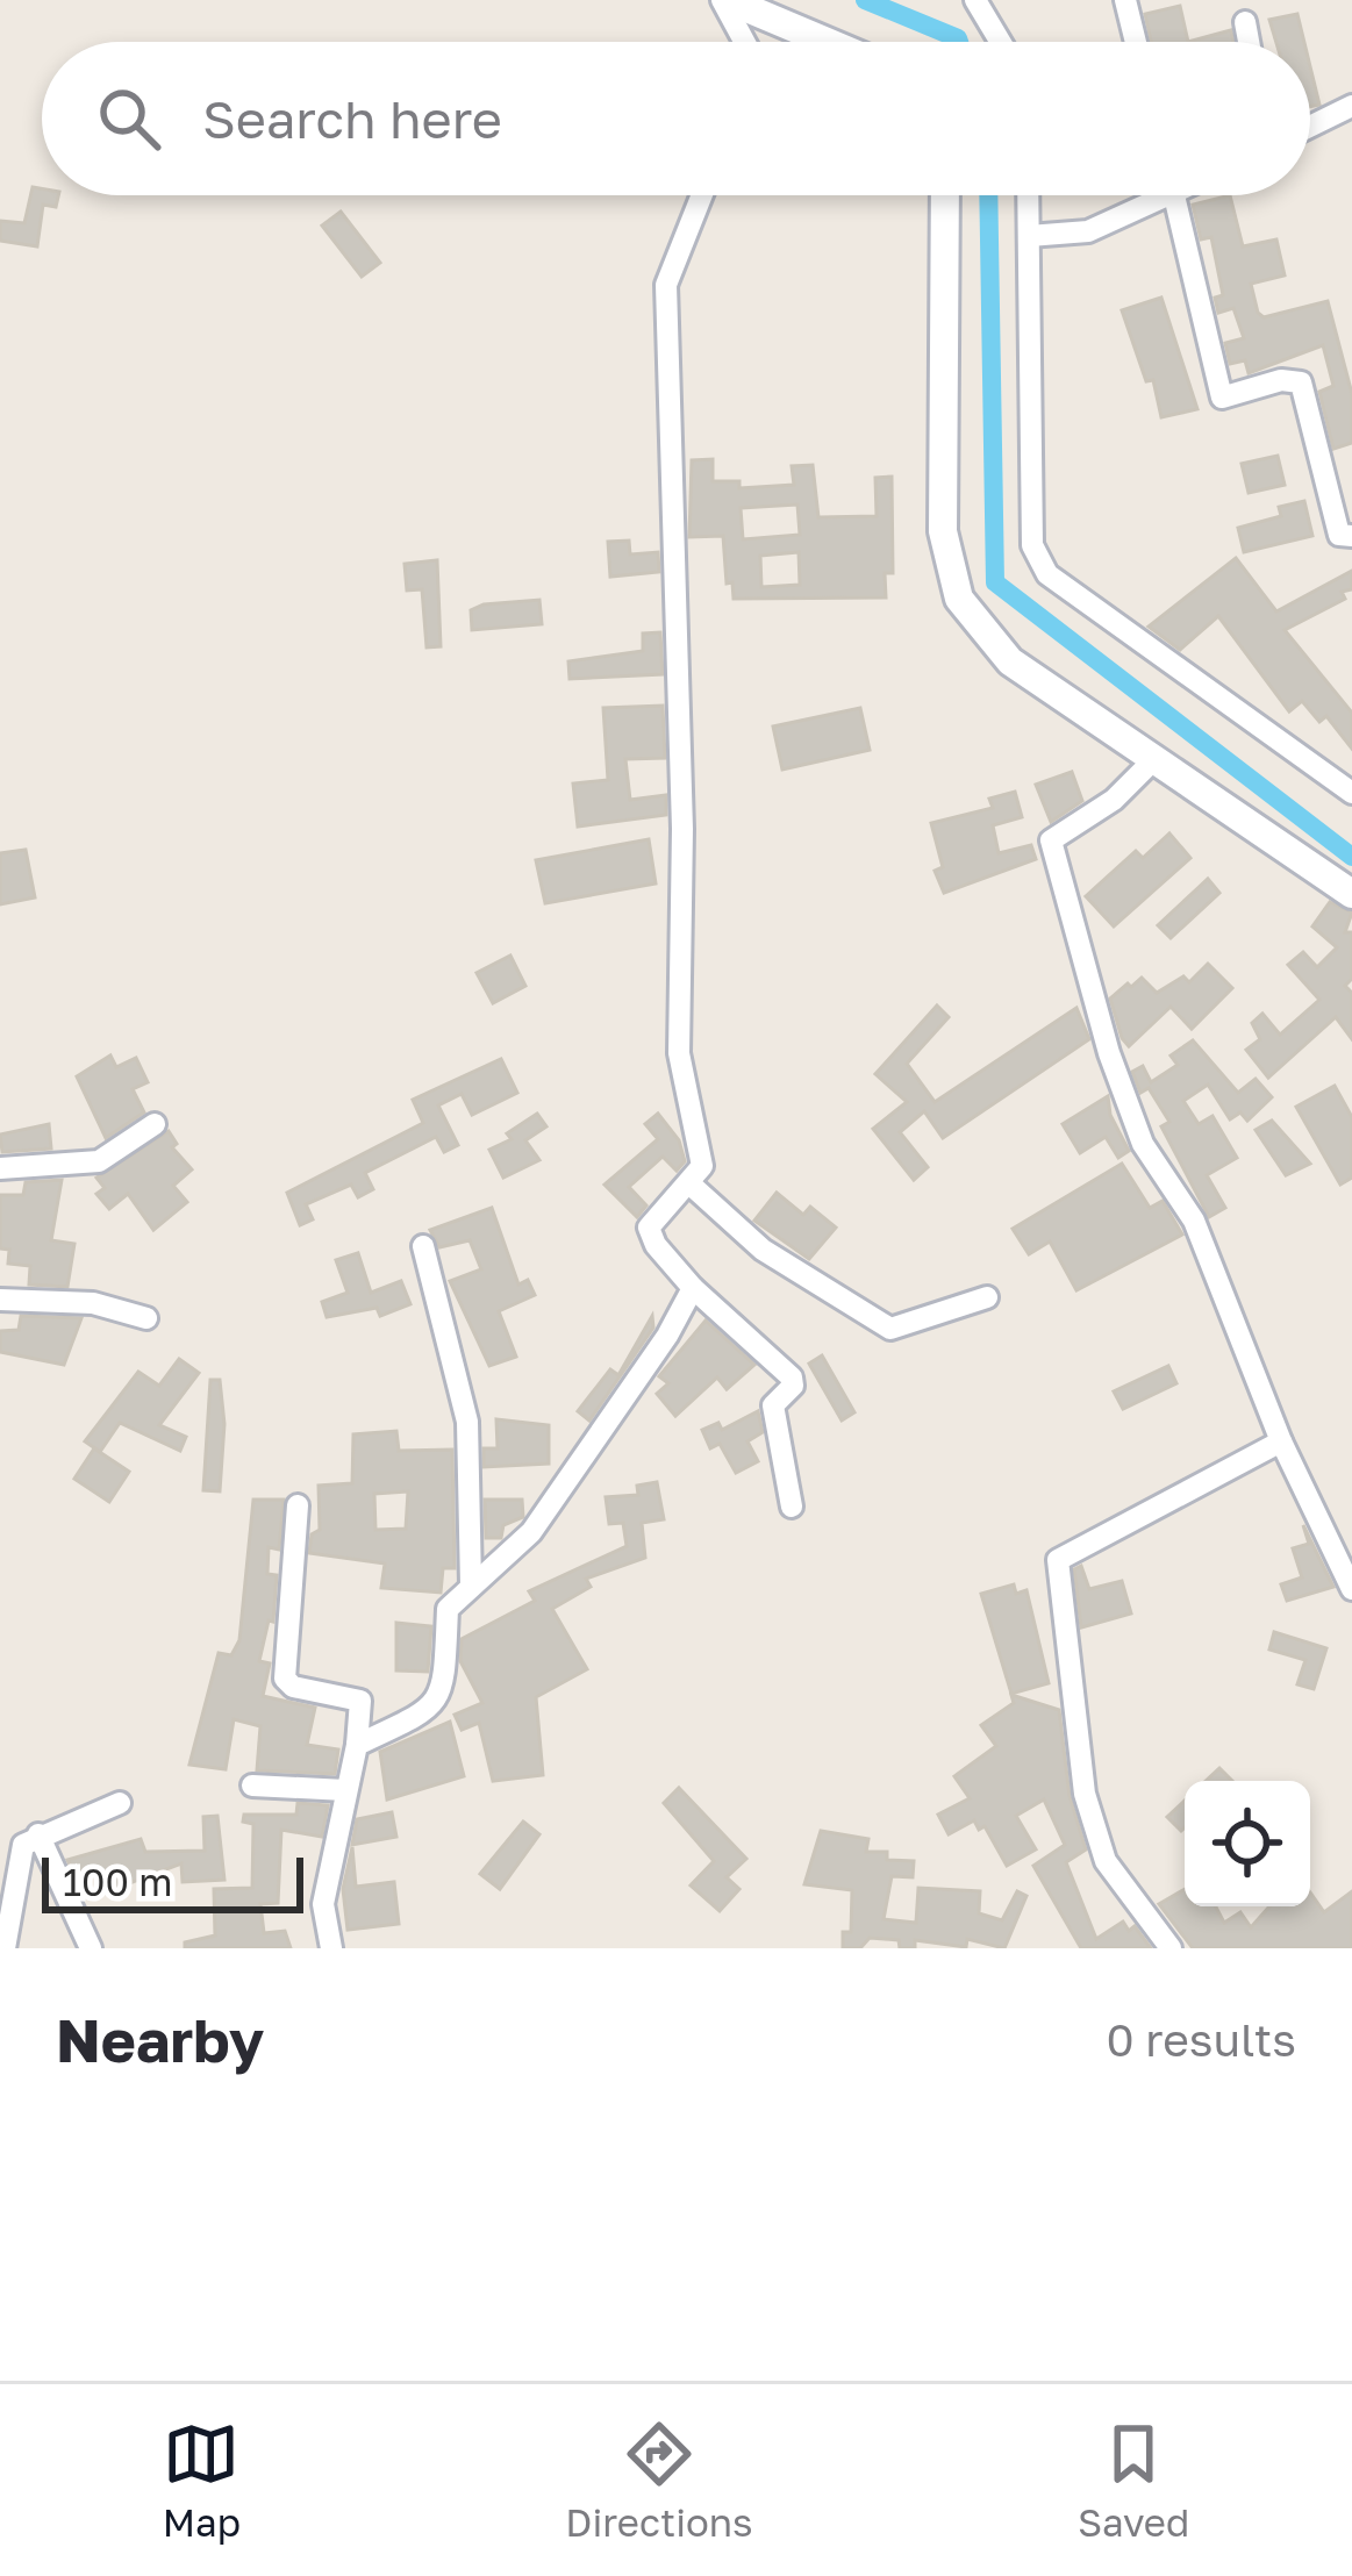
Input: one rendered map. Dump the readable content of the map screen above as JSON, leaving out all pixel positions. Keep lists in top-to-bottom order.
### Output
{
  "scale_bar": "100 m",
  "page": {
    "search": "Search here",
    "scale": "100 m",
    "heading": ["Nearby", "0 results"],
    "nav": ["Map", "Directions", "Saved"]
  }
}
